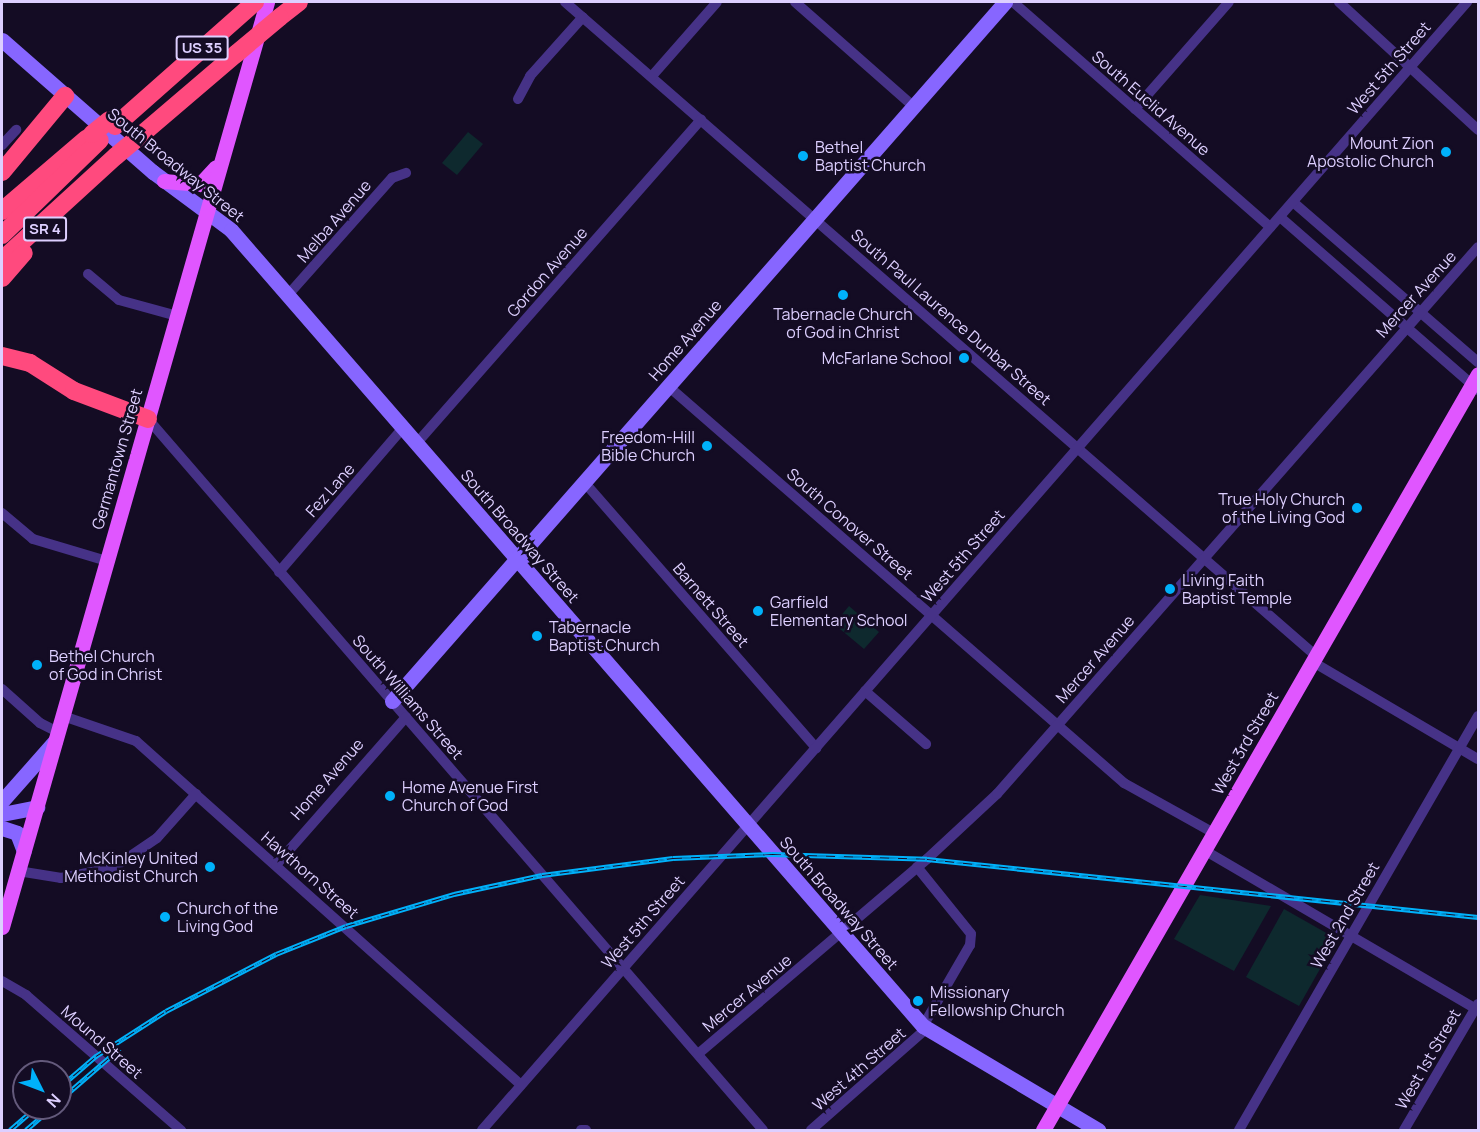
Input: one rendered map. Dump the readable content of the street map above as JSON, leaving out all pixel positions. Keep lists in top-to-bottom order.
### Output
{
  "streets": {
    "highway": ["US 35", "SR 4"],
    "main road": ["Germantown Street", "West 3rd Street"],
    "street": [
      "West 5th Street",
      "South Euclid Avenue",
      "South Broadway Street",
      "Melba Avenue",
      "Gordon Avenue",
      "Mercer Avenue",
      "South Paul Laurence Dunbar Street",
      "Home Avenue",
      "Fez Lane",
      "South Conover Street",
      "Barnett Street",
      "South Williams Street",
      "Hawthorn Street",
      "West 2nd Street",
      "Mound Street",
      "West 1st Street",
      "West 4th Street"
    ]
  },
  "crossings": [
    ["US 35", "SR 4"],
    ["West 5th Street", "South Euclid Avenue"],
    ["West 5th Street", "South Broadway Street"],
    ["West 5th Street", "South Paul Laurence Dunbar Street"],
    ["West 5th Street", "South Conover Street"],
    ["West 5th Street", "Barnett Street"],
    ["West 5th Street", "South Williams Street"],
    ["West 5th Street", "Hawthorn Street"],
    ["South Broadway Street", "Melba Avenue"],
    ["South Broadway Street", "Gordon Avenue"],
    ["South Broadway Street", "Mercer Avenue"],
    ["South Broadway Street", "Home Avenue"],
    ["South Broadway Street", "Germantown Street"],
    ["South Broadway Street", "Fez Lane"],
    ["South Broadway Street", "West 3rd Street"],
    ["South Broadway Street", "West 4th Street"],
    ["Gordon Avenue", "South Paul Laurence Dunbar Street"],
    ["Mercer Avenue", "South Paul Laurence Dunbar Street"],
    ["Mercer Avenue", "South Conover Street"],
    ["Mercer Avenue", "South Williams Street"],
    ["Mercer Avenue", "West 4th Street"],
    ["South Paul Laurence Dunbar Street", "Home Avenue"],
    ["South Paul Laurence Dunbar Street", "West 3rd Street"],
    ["South Paul Laurence Dunbar Street", "West 2nd Street"],
    ["Home Avenue", "South Conover Street"],
    ["Home Avenue", "Barnett Street"],
    ["Home Avenue", "South Williams Street"],
    ["Home Avenue", "Hawthorn Street"],
    ["Germantown Street", "South Williams Street"],
    ["Germantown Street", "Hawthorn Street"],
    ["Fez Lane", "South Williams Street"],
    ["South Conover Street", "West 3rd Street"]
  ],
  "places": [
    "Mount Zion Apostolic Church",
    "Bethel Baptist Church",
    "Tabernacle Church of God in Christ",
    "McFarlane School",
    "Freedom-Hill Bible Church",
    "True Holy Church of the Living God",
    "Living Faith Baptist Temple",
    "Garfield Elementary School",
    "Tabernacle Baptist Church",
    "Bethel Church of God in Christ",
    "Home Avenue First Church of God",
    "McKinley United Methodist Church",
    "Church of the Living God",
    "Missionary Fellowship Church"
  ],
  "north": "bottom right"
}
